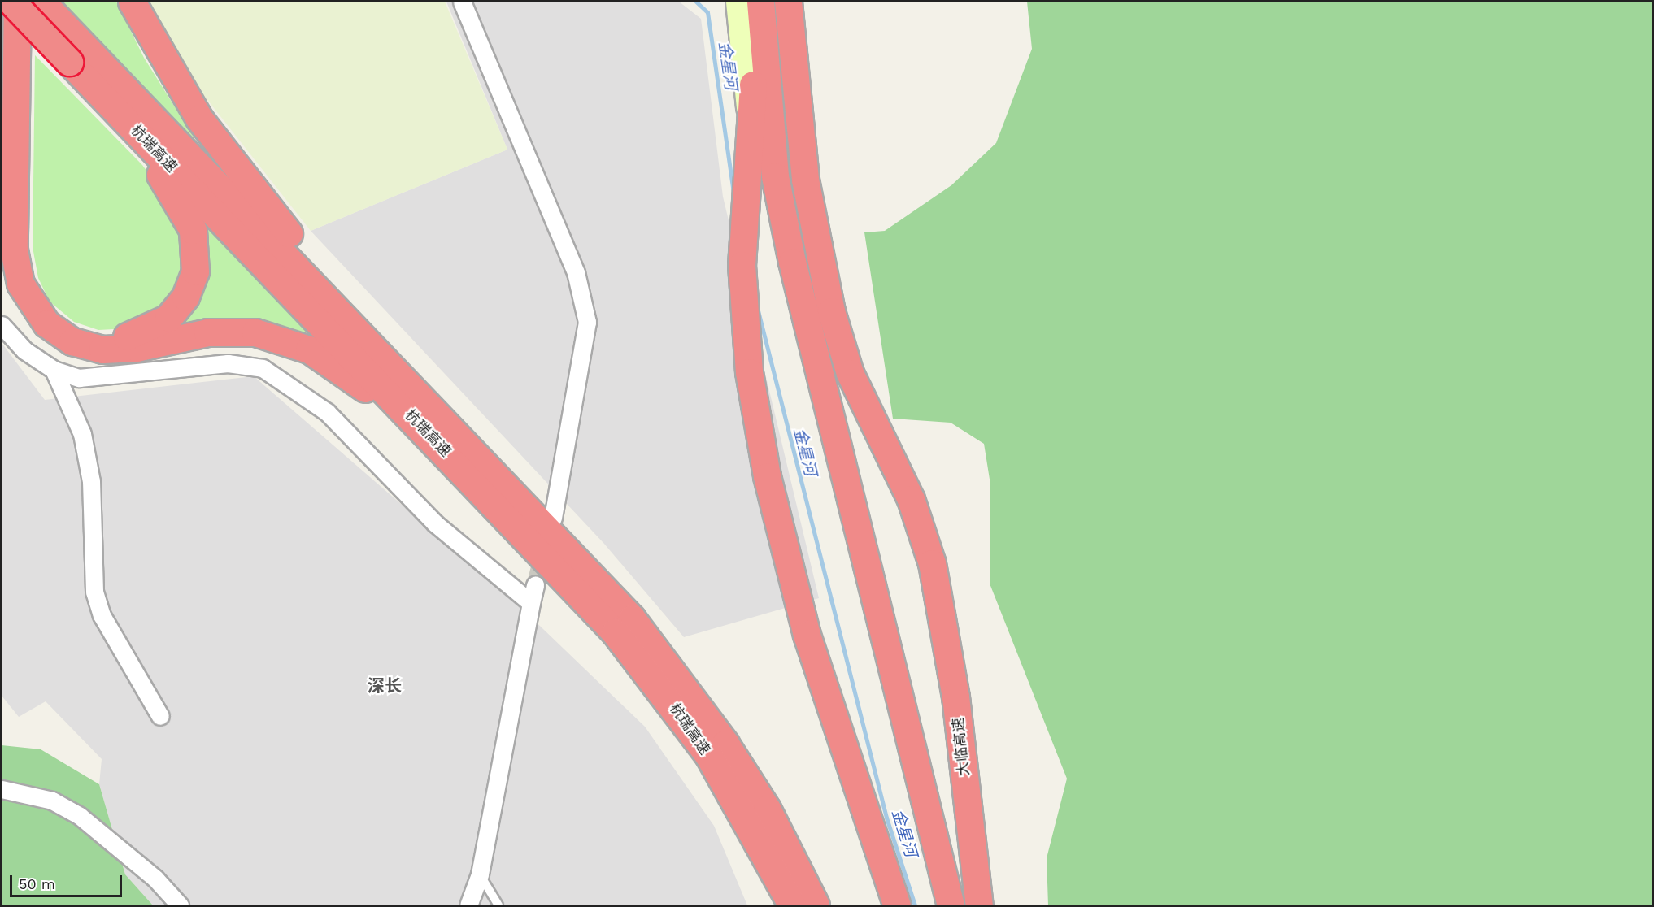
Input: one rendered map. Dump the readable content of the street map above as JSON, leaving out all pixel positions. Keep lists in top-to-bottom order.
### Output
{
  "streets": {
    "highway": ["杭瑞高速", "大临高速"]
  },
  "districts": ["深长"],
  "water": ["金星河"],
  "scale_bar": "50 m"
}
